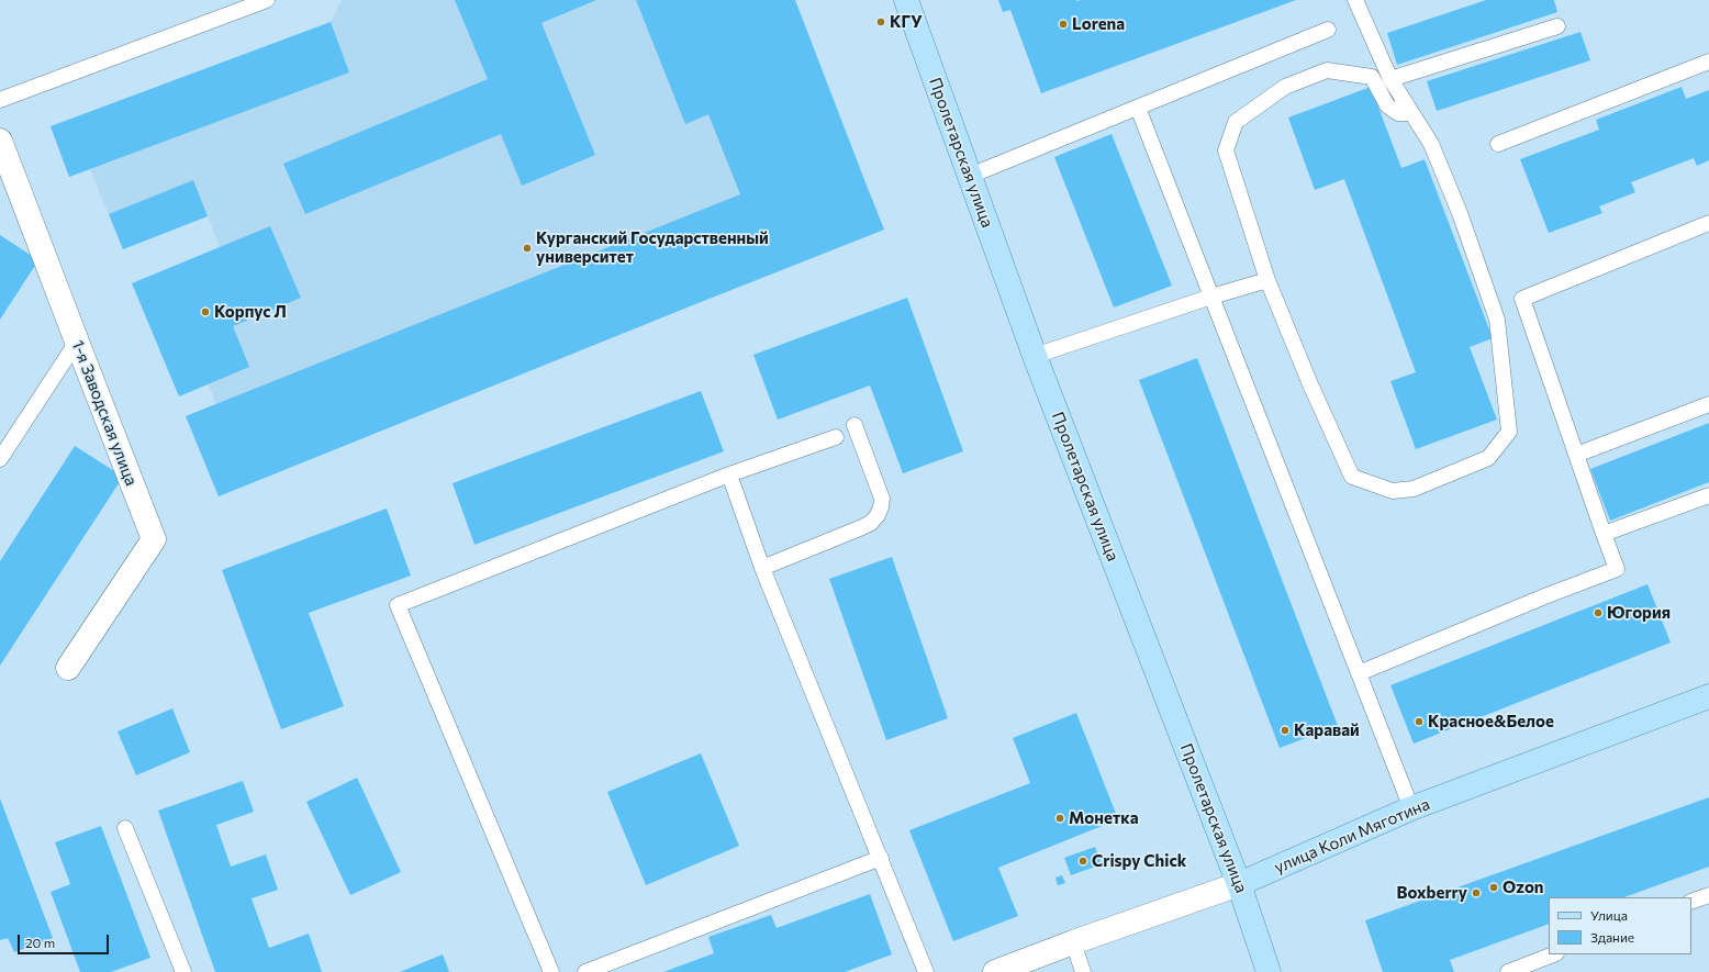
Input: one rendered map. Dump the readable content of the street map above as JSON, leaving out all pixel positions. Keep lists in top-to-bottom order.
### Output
{
  "streets": {
    "main road": ["Пролетарская улица", "улица Коли Мяготина"],
    "street": ["1-я Заводская улица"]
  },
  "crossings": [
    ["Пролетарская улица", "улица Коли Мяготина"]
  ],
  "places": [
    "КГУ",
    "Lorena",
    "Курганский Государственный университет",
    "Корпус Л",
    "Югория",
    "Красное&Белое",
    "Каравай",
    "Монетка",
    "Crispy Chick",
    "Ozon",
    "Boxberry"
  ],
  "legend": ["Улица", "Здание"],
  "scale_bar": "20 m"
}
